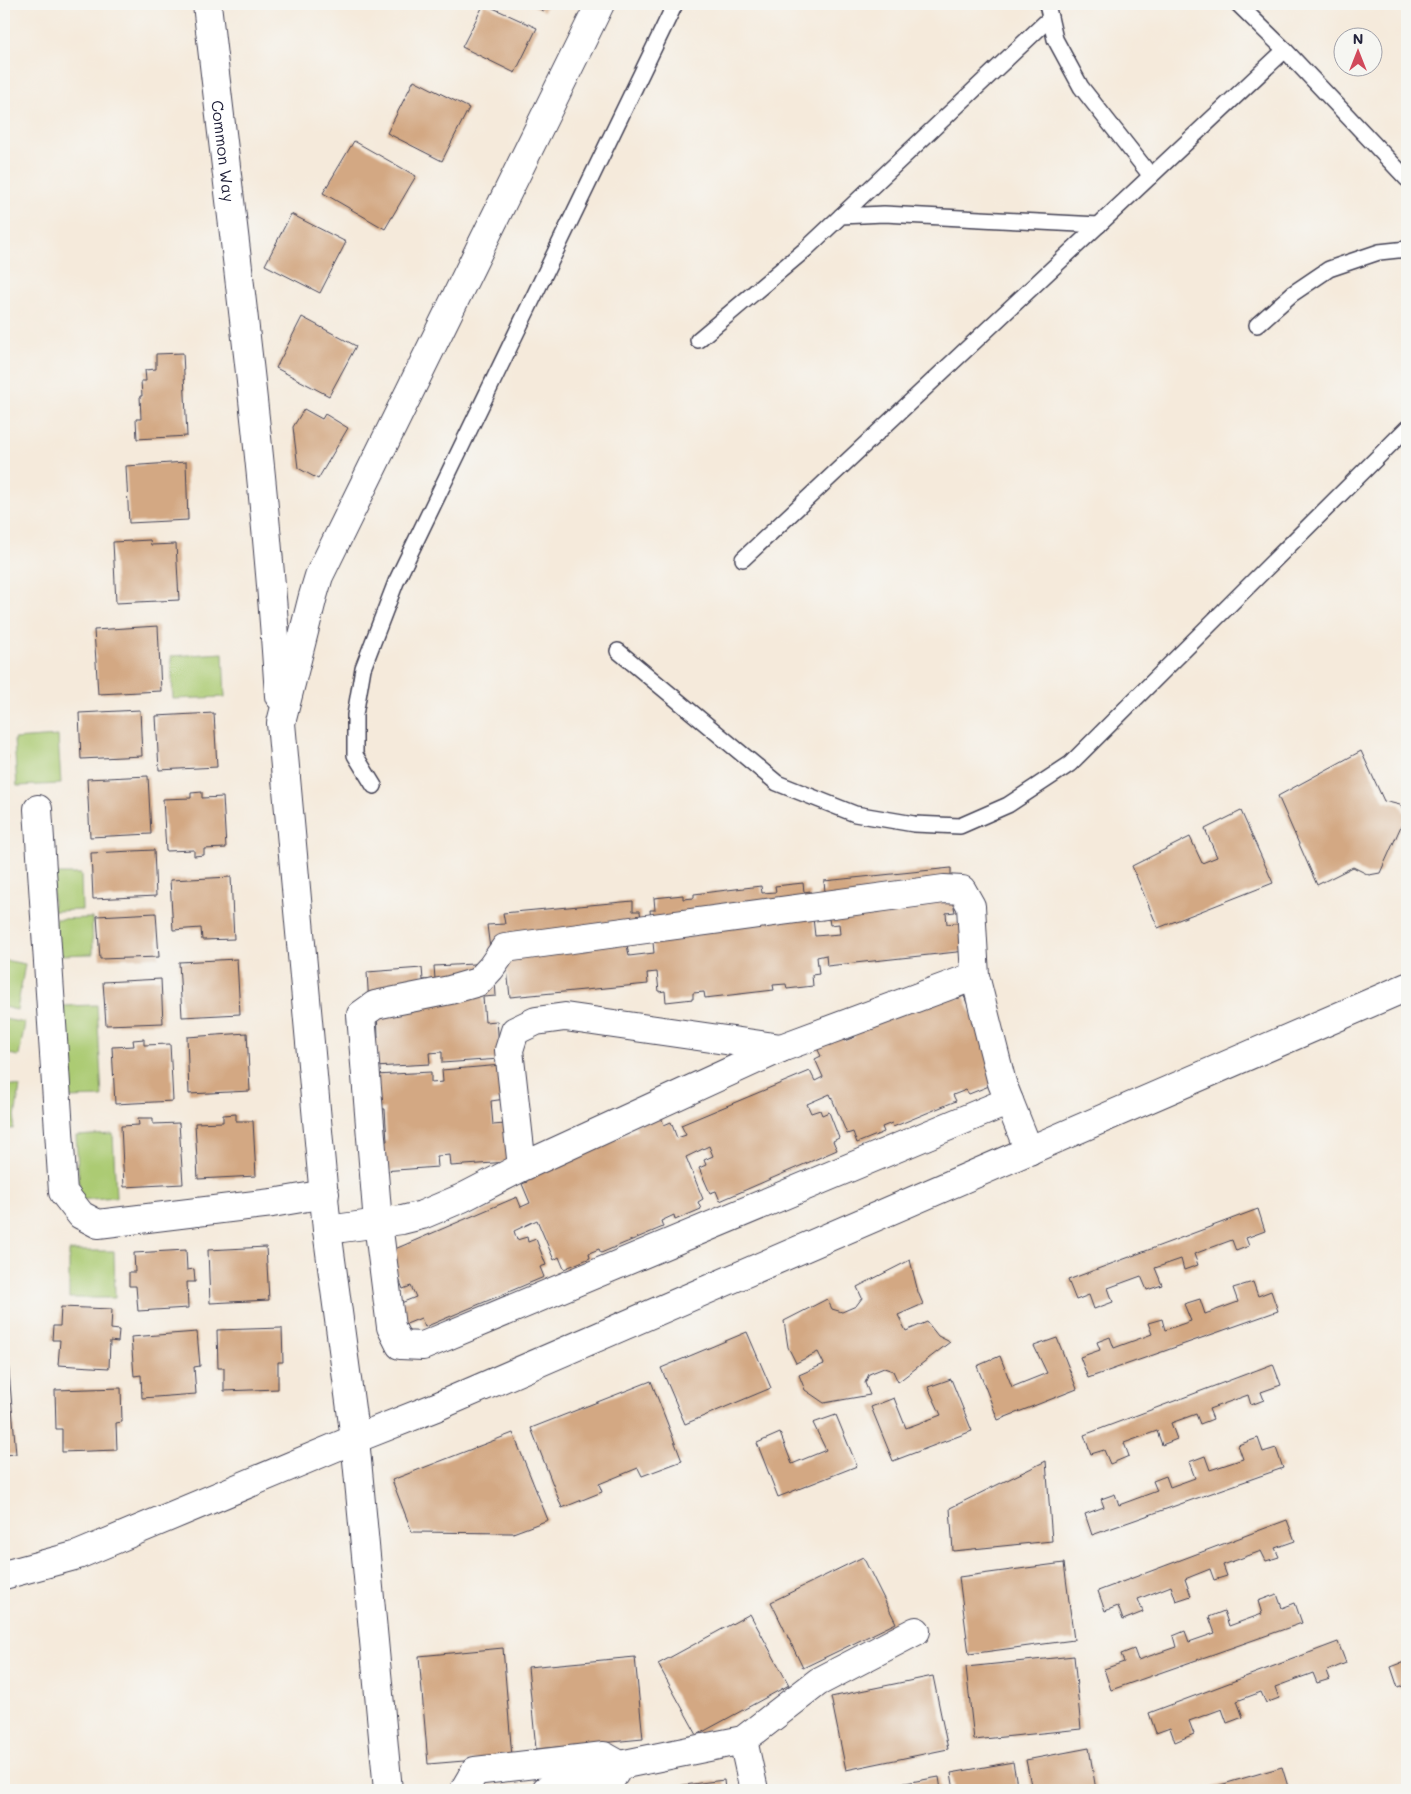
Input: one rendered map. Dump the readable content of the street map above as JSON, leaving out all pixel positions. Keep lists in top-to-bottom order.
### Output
{
  "streets": {
    "street": ["Common Way"]
  },
  "north": "top"
}
